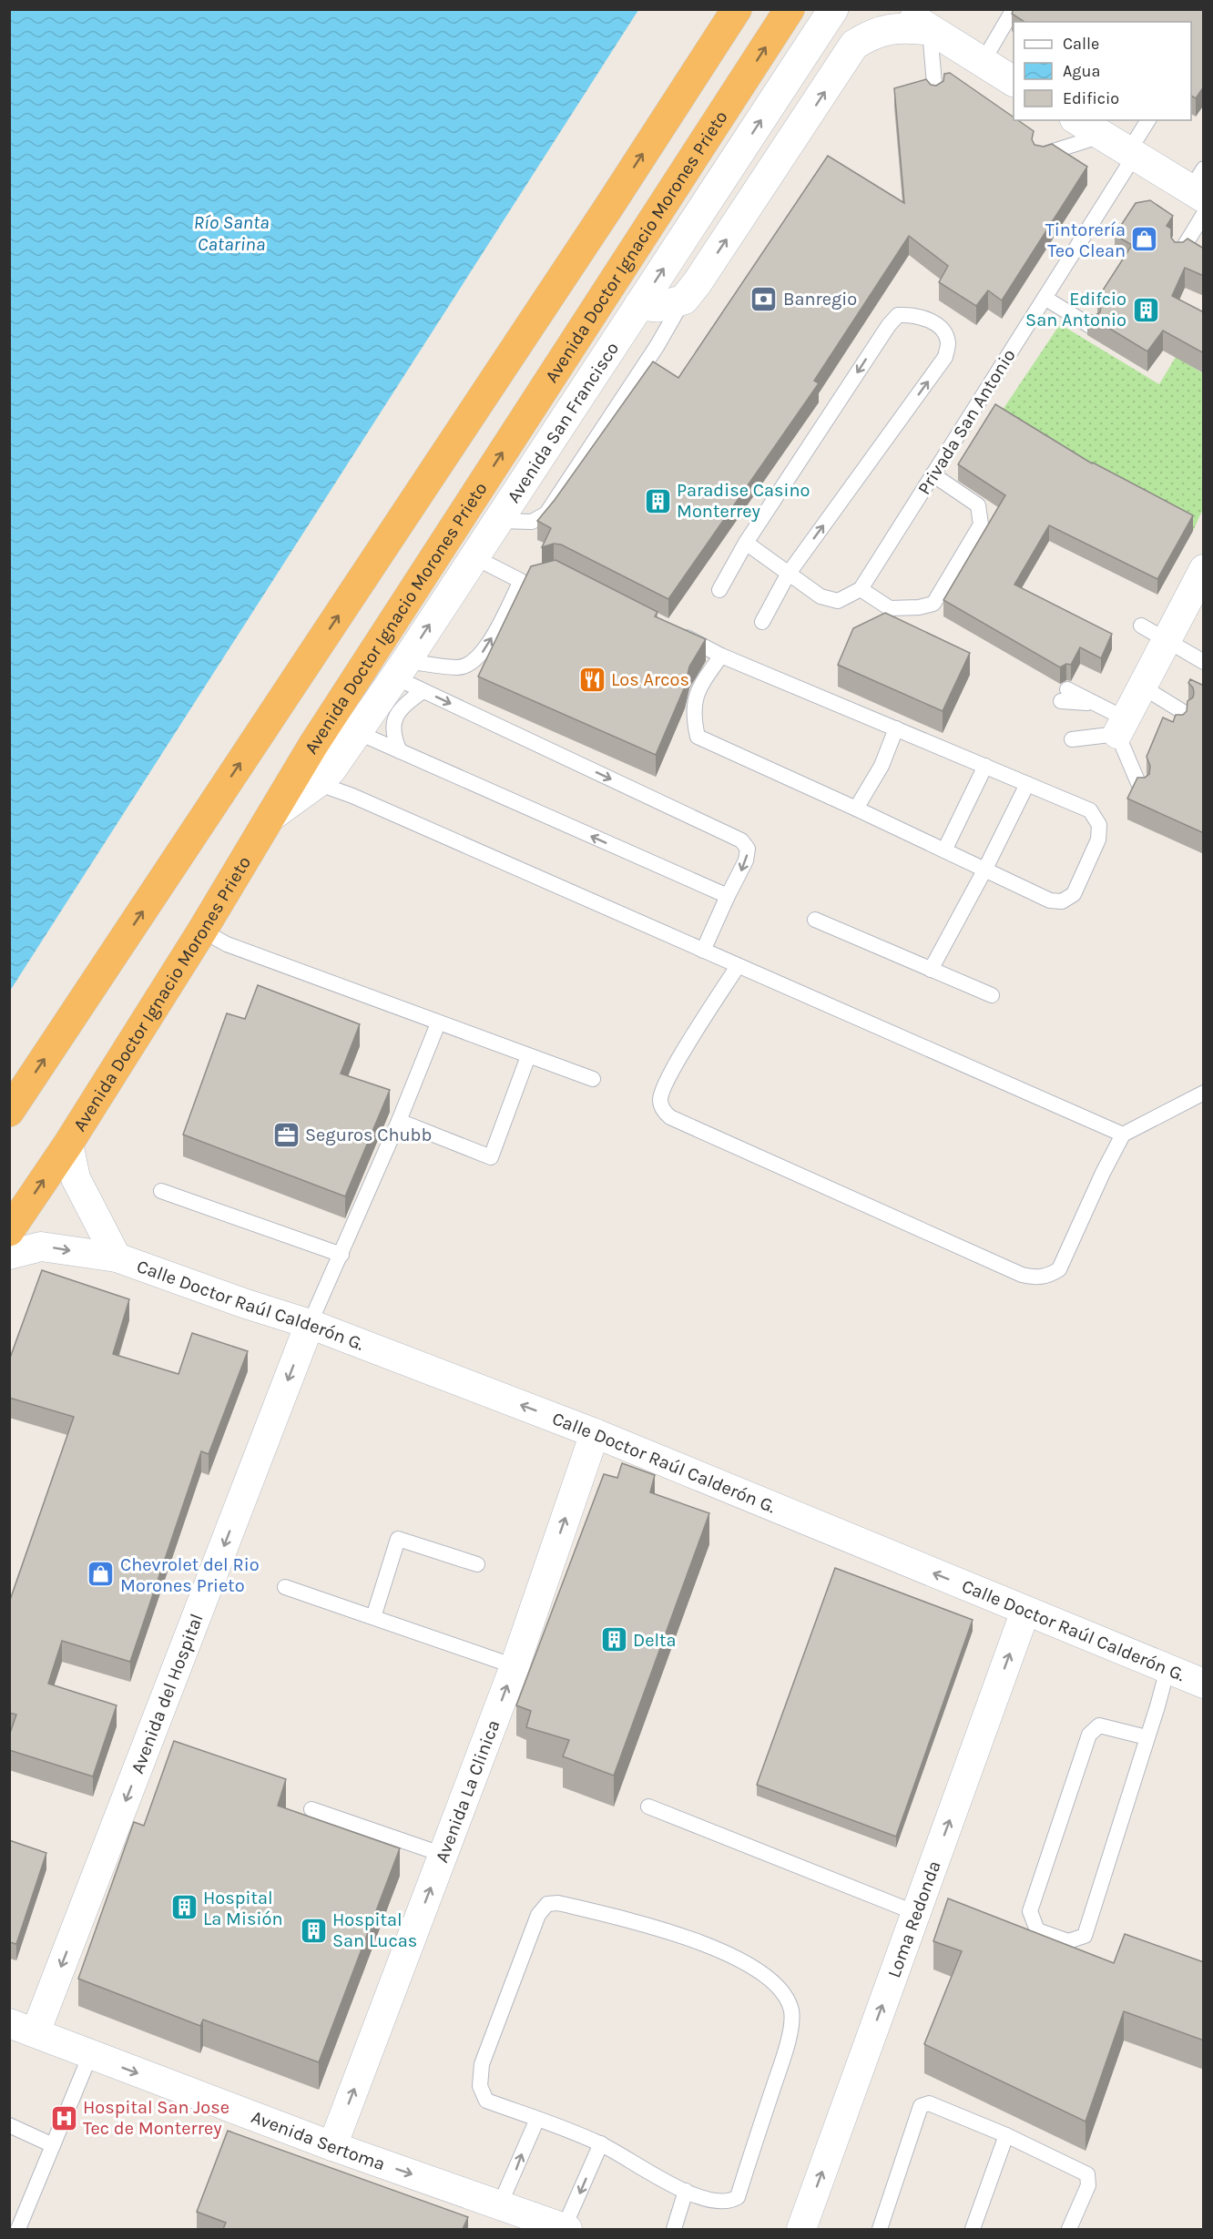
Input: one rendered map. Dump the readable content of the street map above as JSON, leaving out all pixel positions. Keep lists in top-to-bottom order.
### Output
{
  "streets": {
    "highway": ["Avenida Doctor Ignacio Morones Prieto"],
    "street": [
      "Avenida San Francisco",
      "Calle Doctor Raúl Calderón G.",
      "Avenida del Hospital",
      "Avenida La Clinica",
      "Loma Redonda",
      "Avenida Sertoma"
    ],
    "lane": ["Privada San Antonio"]
  },
  "crossings": [
    ["Avenida Doctor Ignacio Morones Prieto", "Avenida San Francisco"],
    ["Avenida Doctor Ignacio Morones Prieto", "Calle Doctor Raúl Calderón G."],
    ["Calle Doctor Raúl Calderón G.", "Avenida del Hospital"],
    ["Calle Doctor Raúl Calderón G.", "Avenida La Clinica"],
    ["Calle Doctor Raúl Calderón G.", "Loma Redonda"],
    ["Avenida del Hospital", "Avenida Sertoma"],
    ["Avenida La Clinica", "Avenida Sertoma"]
  ],
  "one_way": [
    "Avenida del Hospital",
    "Avenida La Clinica",
    "Loma Redonda",
    "Avenida Sertoma"
  ],
  "water": ["Río Santa Catarina"],
  "places": {
    "shop": ["Tintorería Teo Clean", "Chevrolet del Rio Morones Prieto"],
    "bank": ["Banregio"],
    "building": [
      "Edifcio San Antonio",
      "Paradise Casino Monterrey",
      "Delta",
      "Hospital La Misión",
      "Hospital San Lucas"
    ],
    "restaurant": ["Los Arcos"],
    "office": ["Seguros Chubb"],
    "hospital": ["Hospital San Jose Tec de Monterrey"]
  },
  "legend": ["Calle", "Agua", "Edificio"]
}
